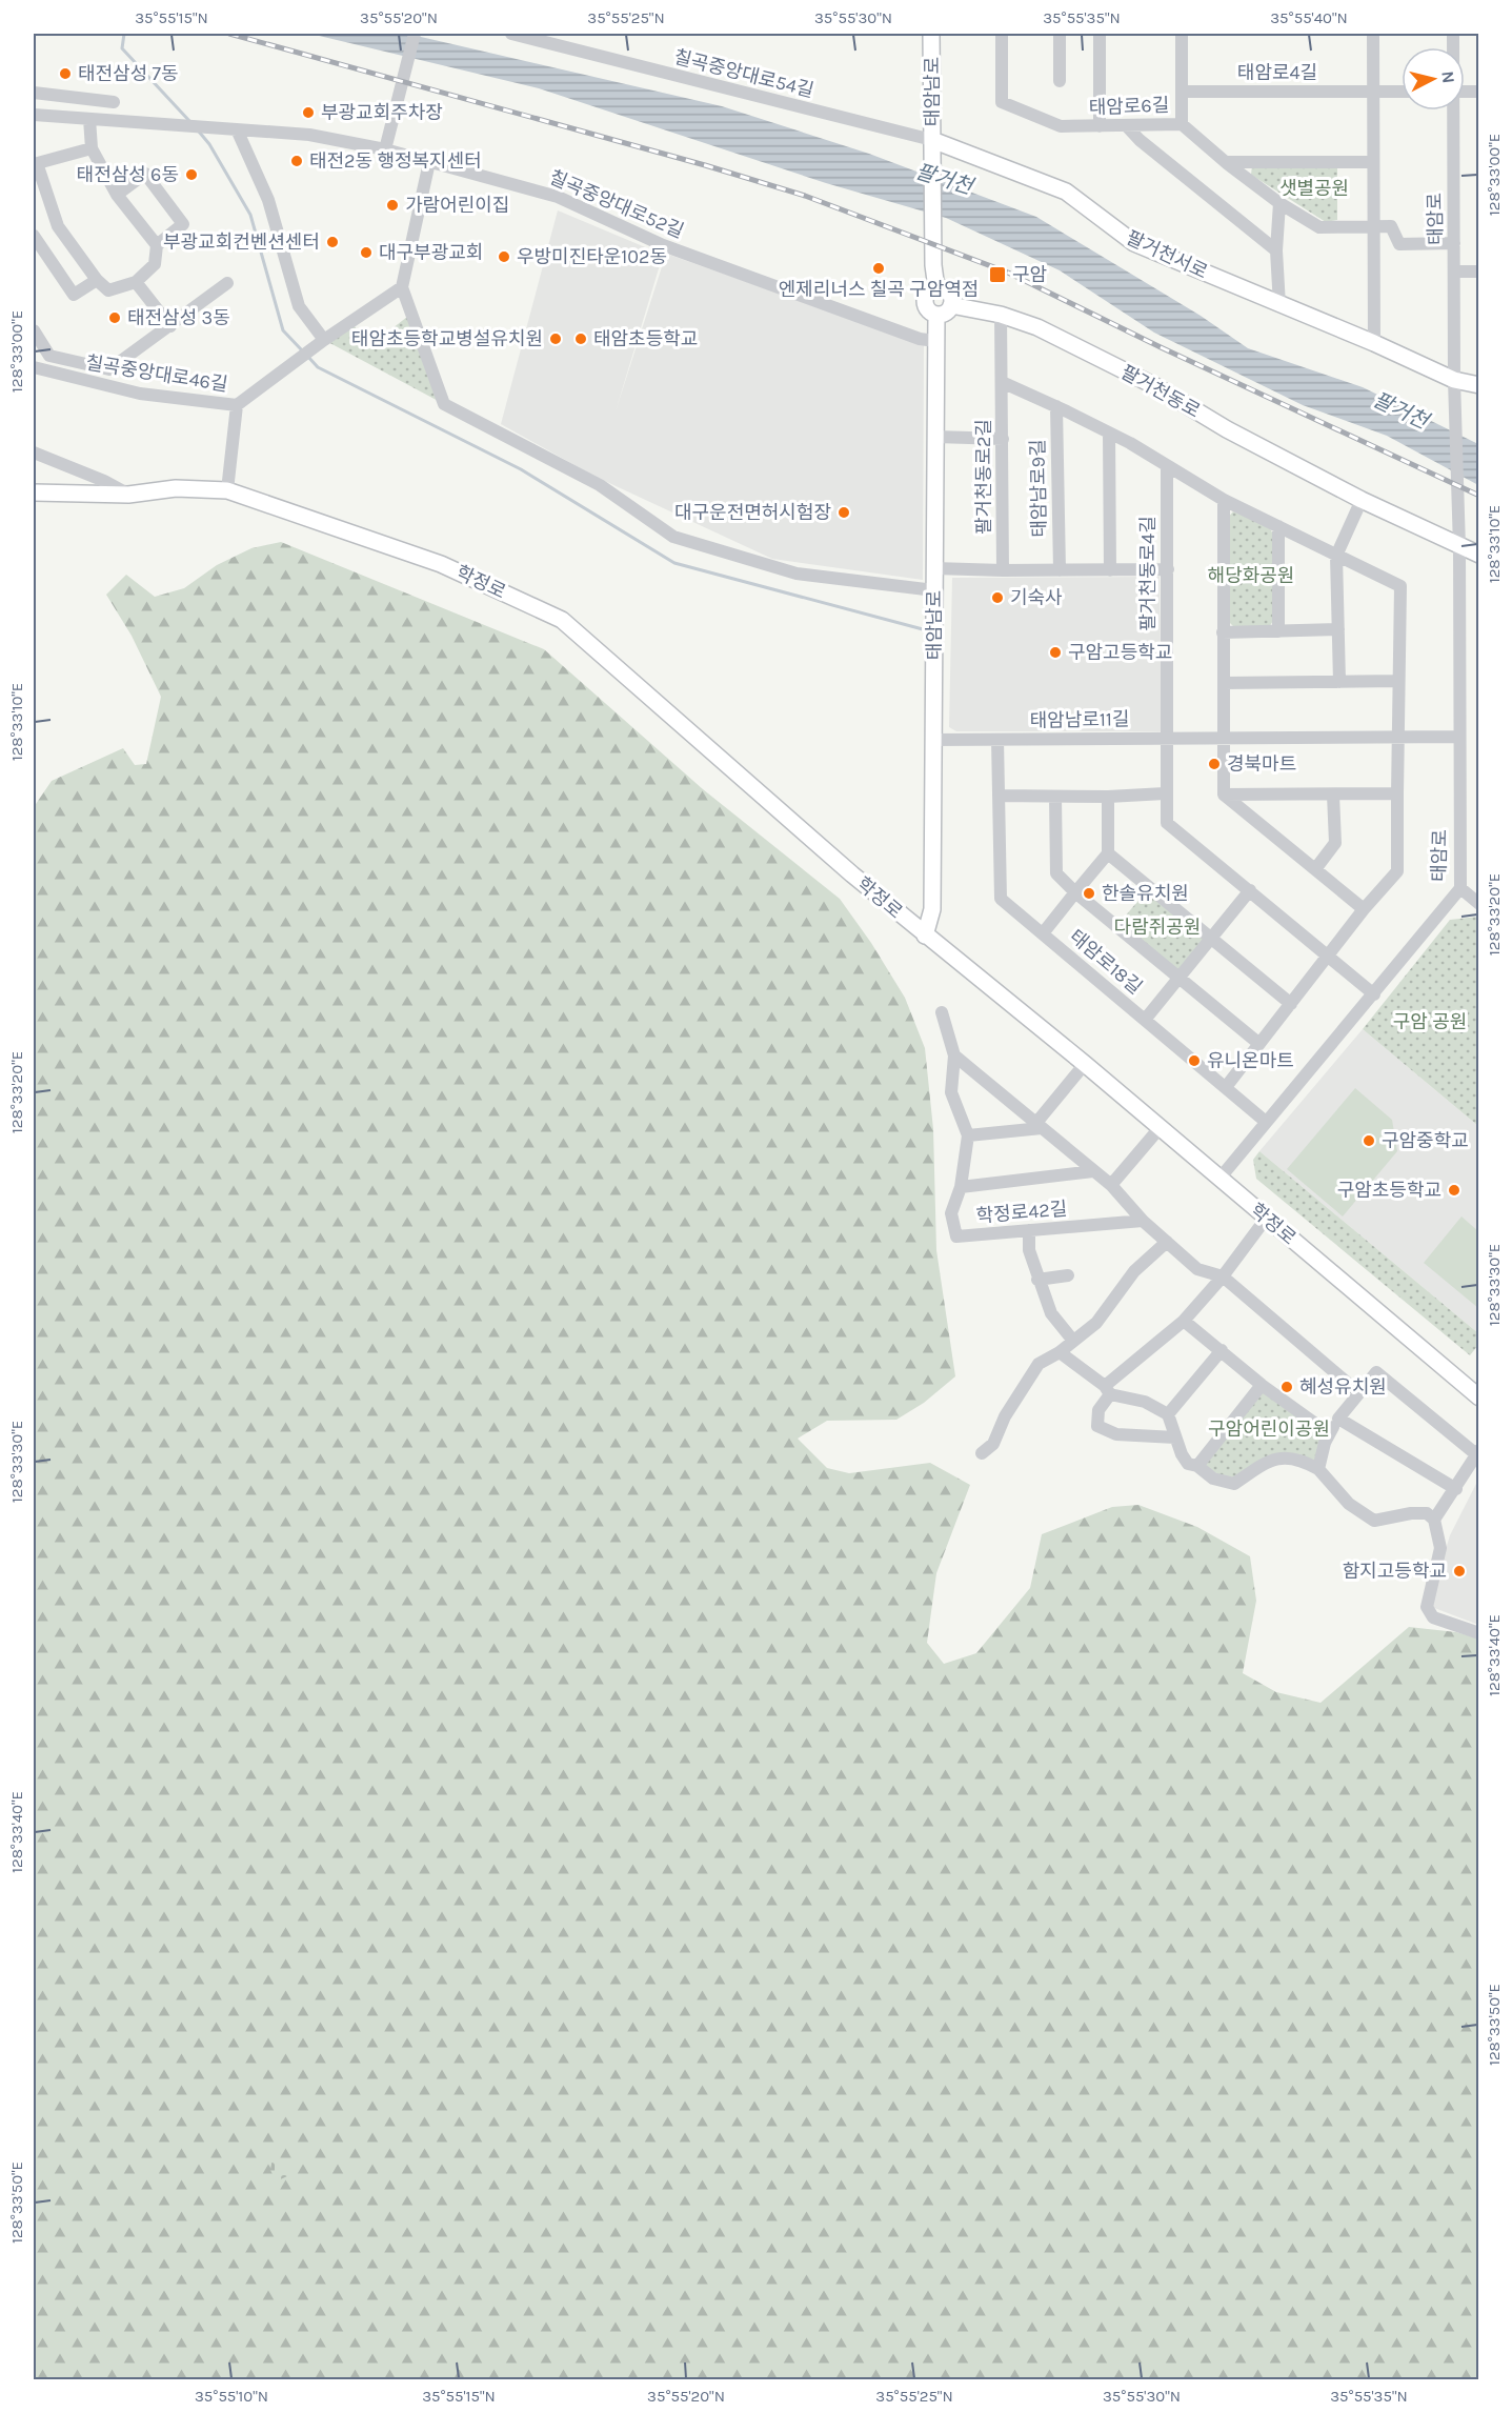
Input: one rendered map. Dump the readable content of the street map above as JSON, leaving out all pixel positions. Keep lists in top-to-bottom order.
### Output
{
  "streets": {
    "main road": [
      "태암남로",
      "팔거천서로",
      "팔거천동로",
      "학정로"
    ],
    "street": [
      "태암로4길",
      "칠곡중앙대로54길",
      "태암로6길",
      "칠곡중앙대로52길",
      "태암로",
      "칠곡중앙대로46길",
      "팔거천동로2길",
      "태암남로9길",
      "팔거천동로4길",
      "태암남로11길",
      "태암로18길",
      "학정로42길"
    ]
  },
  "crossings": [
    ["칠곡중앙대로54길", "태암남로"],
    ["칠곡중앙대로54길", "팔거천서로"],
    ["태암남로", "칠곡중앙대로52길"],
    ["태암남로", "팔거천서로"],
    ["태암남로", "팔거천동로"],
    ["태암남로", "학정로"],
    ["태암남로", "태암남로11길"],
    ["태암로6길", "태암로"],
    ["태암로", "팔거천서로"],
    ["태암로", "팔거천동로"],
    ["태암로", "팔거천동로4길"],
    ["태암로", "학정로"],
    ["태암로", "태암남로11길"],
    ["태암로", "태암로18길"],
    ["팔거천동로", "팔거천동로2길"],
    ["팔거천동로4길", "태암남로11길"],
    ["태암남로11길", "태암로18길"]
  ],
  "water": ["팔거천"],
  "parks": [
    "샛별공원",
    "해당화공원",
    "다람쥐공원",
    "구암 공원",
    "구암어린이공원"
  ],
  "places": {
    "other": [
      "태전삼성 7동",
      "부광교회주차장",
      "태전2동 행정복지센터",
      "태전삼성 6동",
      "가람어린이집",
      "부광교회컨벤션센터",
      "대구부광교회",
      "우방미진타운102동",
      "엔제리너스 칠곡 구암역점",
      "태전삼성 3동",
      "태암초등학교병설유치원",
      "태암초등학교",
      "대구운전면허시험장",
      "기숙사",
      "구암고등학교",
      "경북마트",
      "한솔유치원",
      "유니온마트",
      "구암중학교",
      "구암초등학교",
      "혜성유치원",
      "함지고등학교"
    ],
    "transit": ["구암"]
  },
  "north": "right",
  "coordinates": [
    "35°55'15\"N",
    "35°55'20\"N",
    "35°55'25\"N",
    "35°55'30\"N",
    "35°55'35\"N",
    "35°55'40\"N",
    "128°33'00\"E",
    "128°33'10\"E",
    "128°33'20\"E",
    "128°33'30\"E",
    "128°33'40\"E",
    "128°33'50\"E",
    "35°55'10\"N"
  ]
}
